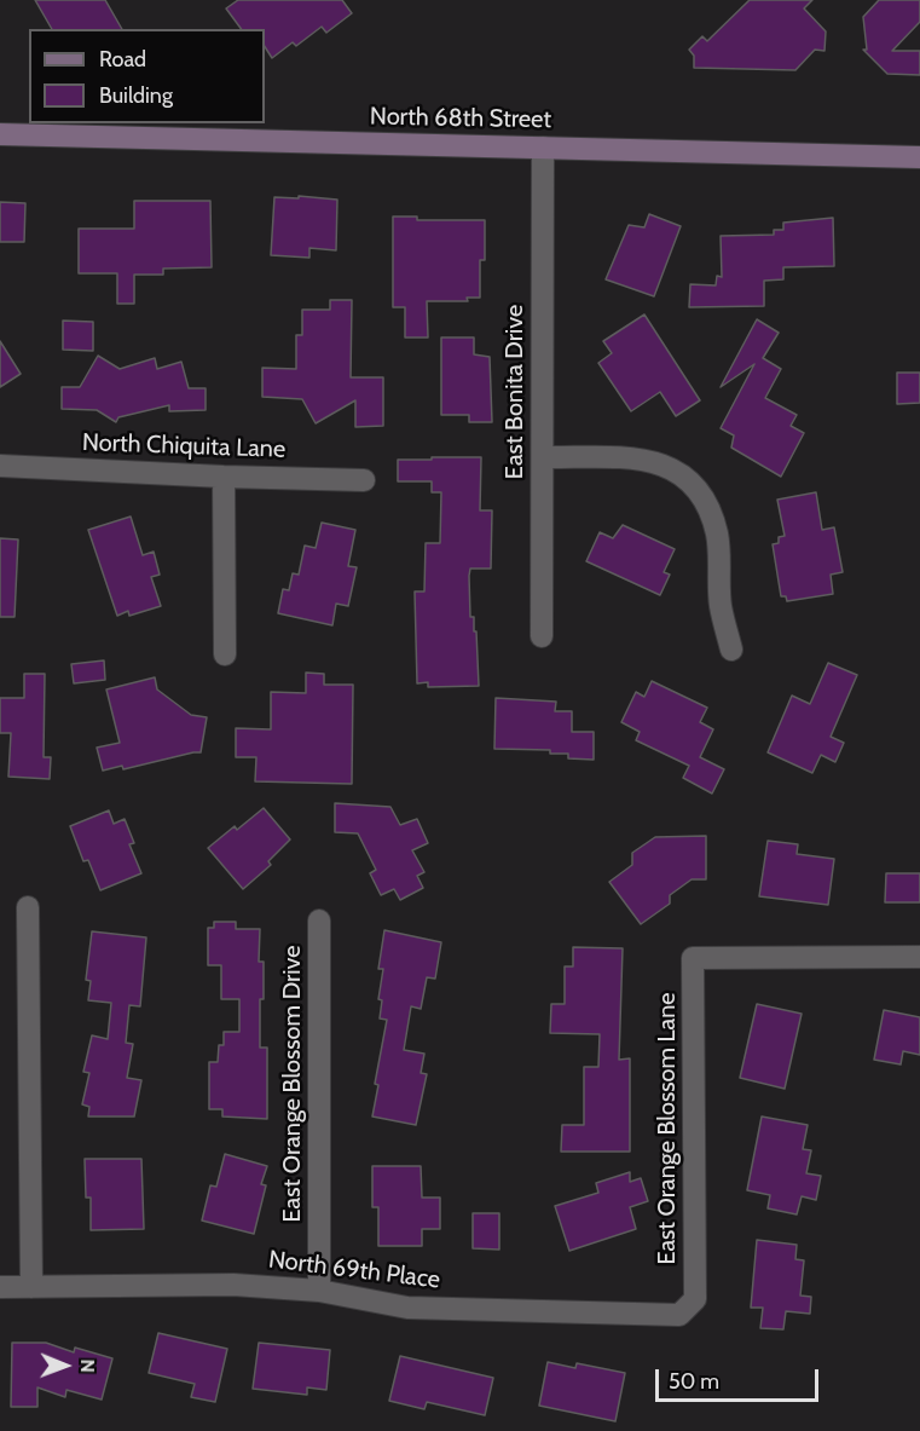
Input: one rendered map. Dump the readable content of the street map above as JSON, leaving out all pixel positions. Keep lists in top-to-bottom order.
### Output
{
  "streets": {
    "street": [
      "North 68th Street",
      "East Bonita Drive",
      "North Chiquita Lane",
      "East Orange Blossom Drive",
      "East Orange Blossom Lane",
      "North 69th Place"
    ]
  },
  "crossings": [
    ["North 68th Street", "East Bonita Drive"],
    ["East Orange Blossom Drive", "North 69th Place"],
    ["East Orange Blossom Lane", "North 69th Place"]
  ],
  "legend": ["Road", "Building"],
  "scale_bar": "50 m",
  "north": "right"
}
